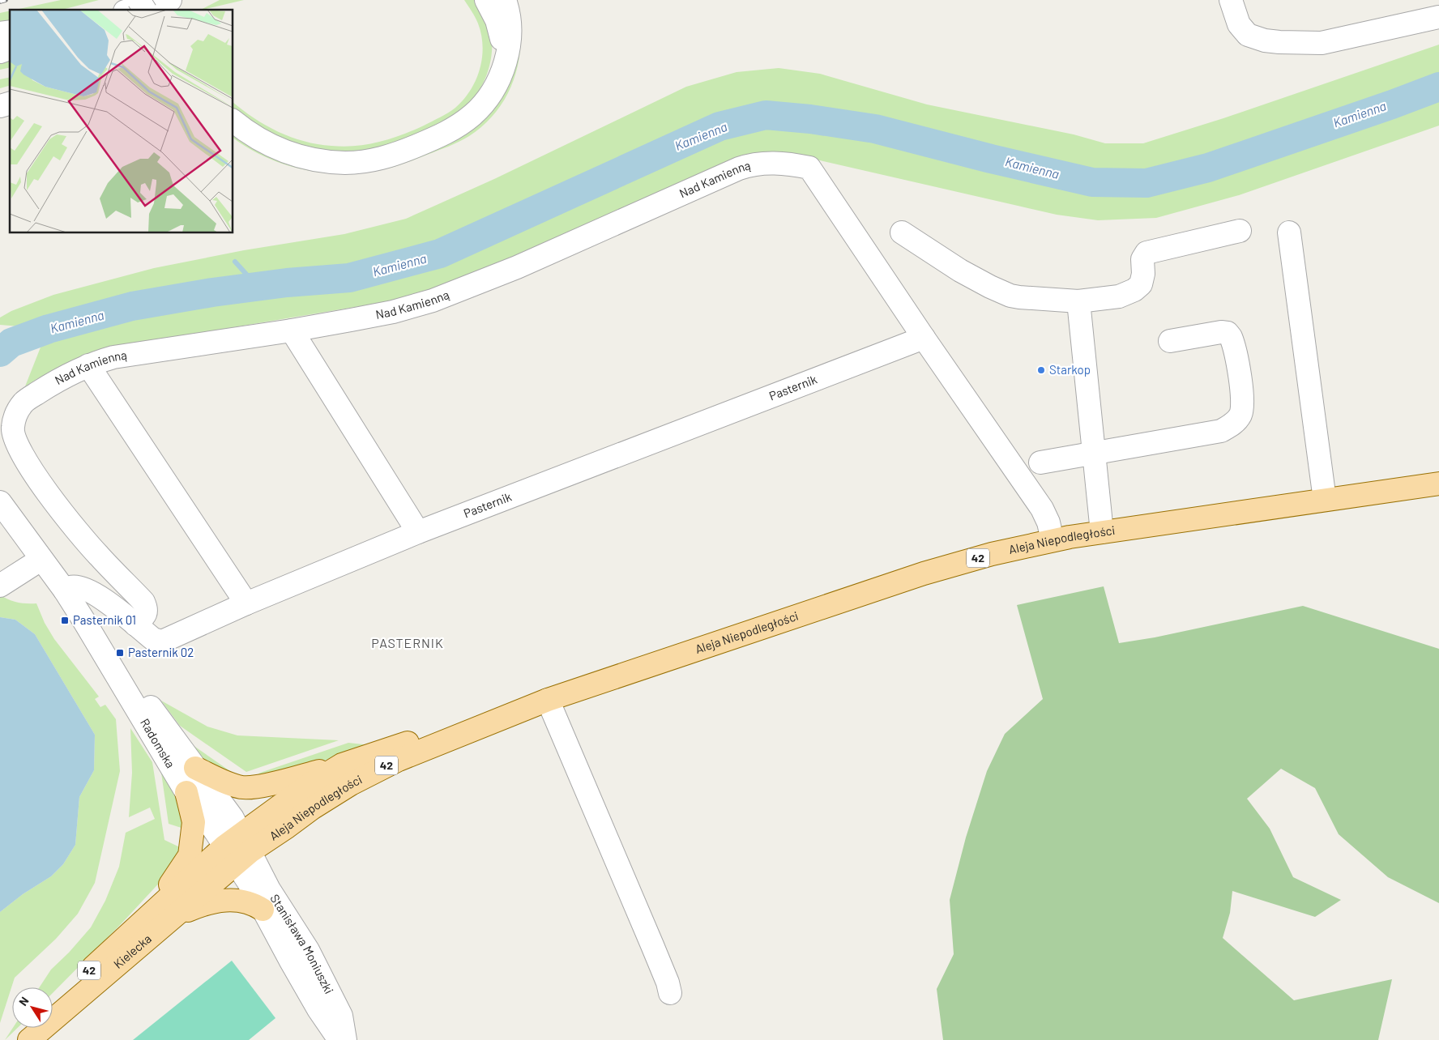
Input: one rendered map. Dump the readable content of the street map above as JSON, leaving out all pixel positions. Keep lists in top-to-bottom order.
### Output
{
  "streets": {
    "main road": ["Aleja Niepodległości", "42", "Kielecka"],
    "street": [
      "Nad Kamienną",
      "Pasternik",
      "Radomska",
      "Stanisława Moniuszki"
    ]
  },
  "crossings": [
    ["Nad Kamienną", "Pasternik"],
    ["Pasternik", "Radomska"],
    ["Aleja Niepodległości", "Radomska"],
    ["Aleja Niepodległości", "Stanisława Moniuszki"],
    ["Aleja Niepodległości", "Kielecka"],
    ["Radomska", "Stanisława Moniuszki"],
    ["Radomska", "Kielecka"],
    ["Stanisława Moniuszki", "Kielecka"]
  ],
  "districts": ["PASTERNIK"],
  "water": ["Kamienna"],
  "places": {
    "other": ["Starkop"],
    "transit": ["Pasternik 01", "Pasternik 02"]
  },
  "north": "top left"
}
